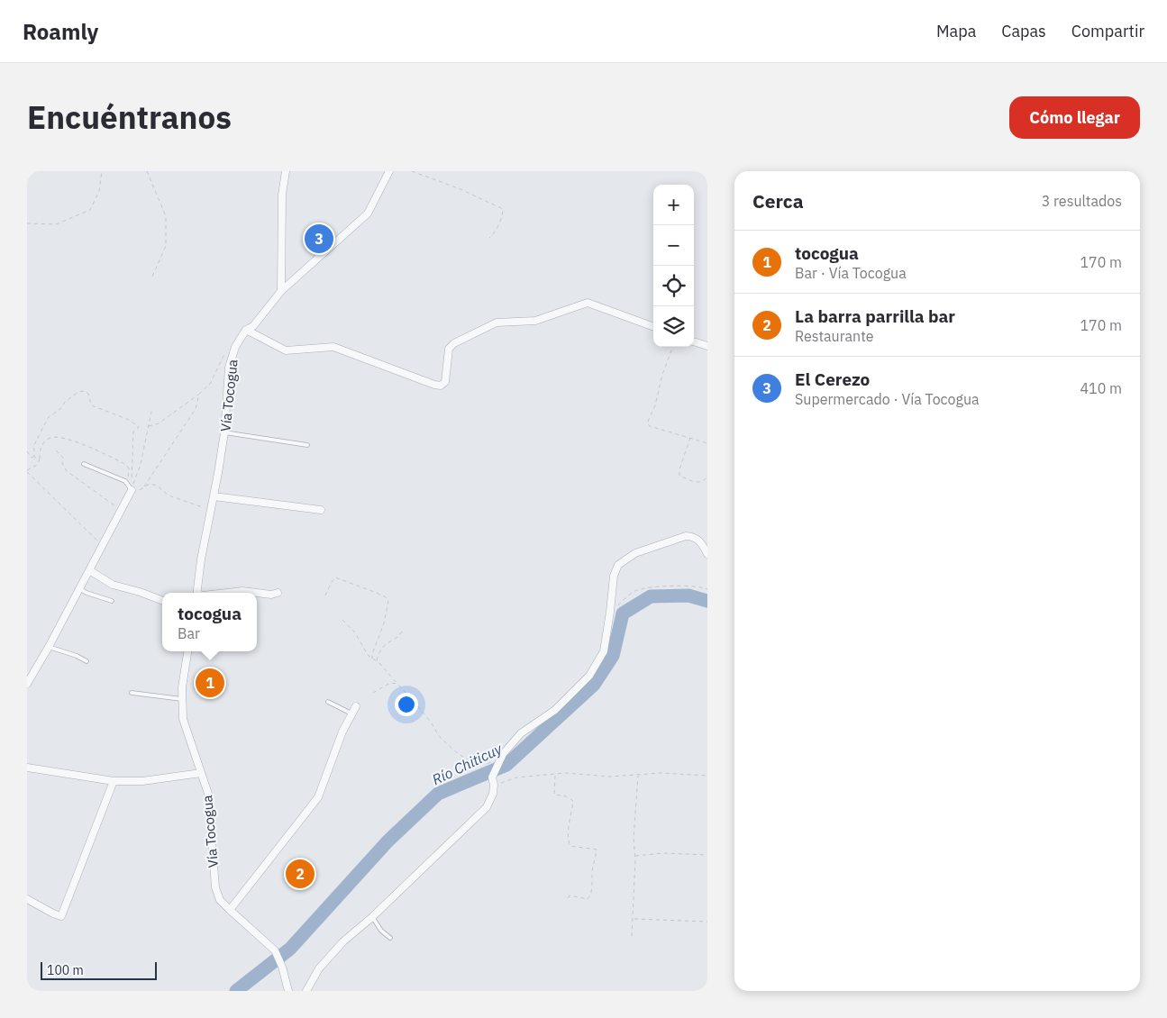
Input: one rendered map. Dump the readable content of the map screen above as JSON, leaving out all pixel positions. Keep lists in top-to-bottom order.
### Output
{
  "streets": {
    "street": ["Vía Tocogua"]
  },
  "water": ["Río Chiticuy"],
  "scale_bar": "100 m",
  "page": {
    "header": "Roamly",
    "nav": ["Mapa", "Capas", "Compartir"],
    "title": "Encuéntranos",
    "buttons": "Cómo llegar",
    "heading": ["Cerca", "3 resultados"],
    "map_buttons": ["+", "−"],
    "pins": ["3", "1", "2"],
    "list": [
      {
        "mark": "1",
        "name": "tocogua",
        "note": "Bar · Vía Tocogua",
        "value": "170 m"
      },
      {
        "mark": "2",
        "name": "La barra parrilla bar",
        "note": "Restaurante",
        "value": "170 m"
      },
      {
        "mark": "3",
        "name": "El Cerezo",
        "note": "Supermercado · Vía Tocogua",
        "value": "410 m"
      }
    ],
    "popup": ["tocogua", "Bar"],
    "scale": "100 m"
  }
}
